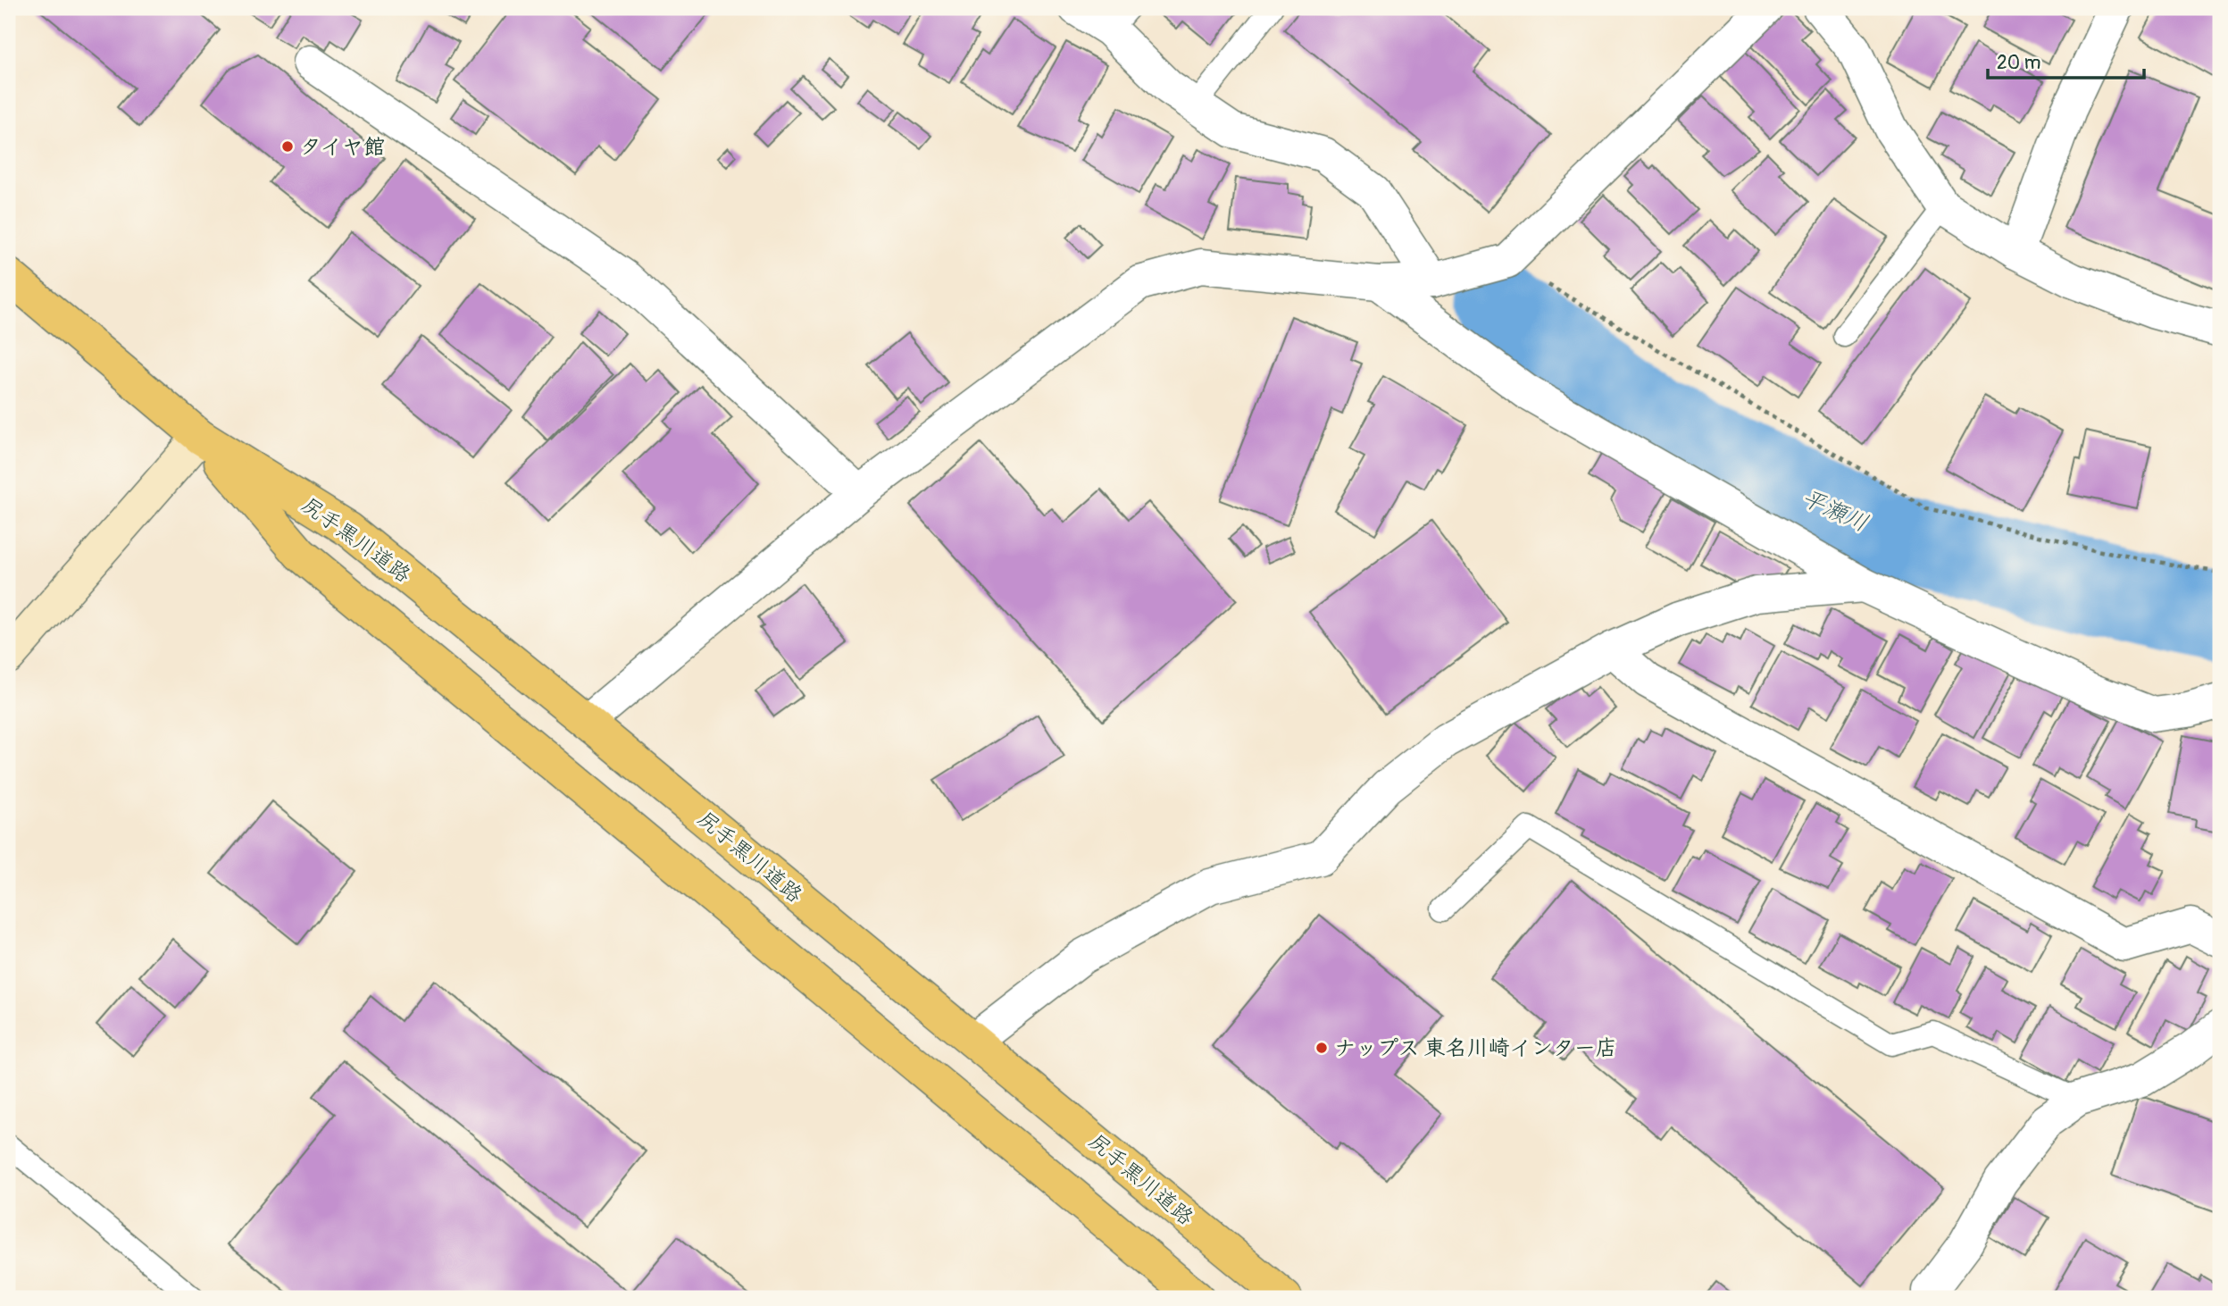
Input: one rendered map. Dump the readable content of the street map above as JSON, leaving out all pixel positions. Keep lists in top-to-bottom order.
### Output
{
  "streets": {
    "main road": ["尻手黒川道路"]
  },
  "water": ["平瀬川"],
  "places": ["タイヤ館", "ナップス 東名川崎インター店"],
  "scale_bar": "20 m"
}
